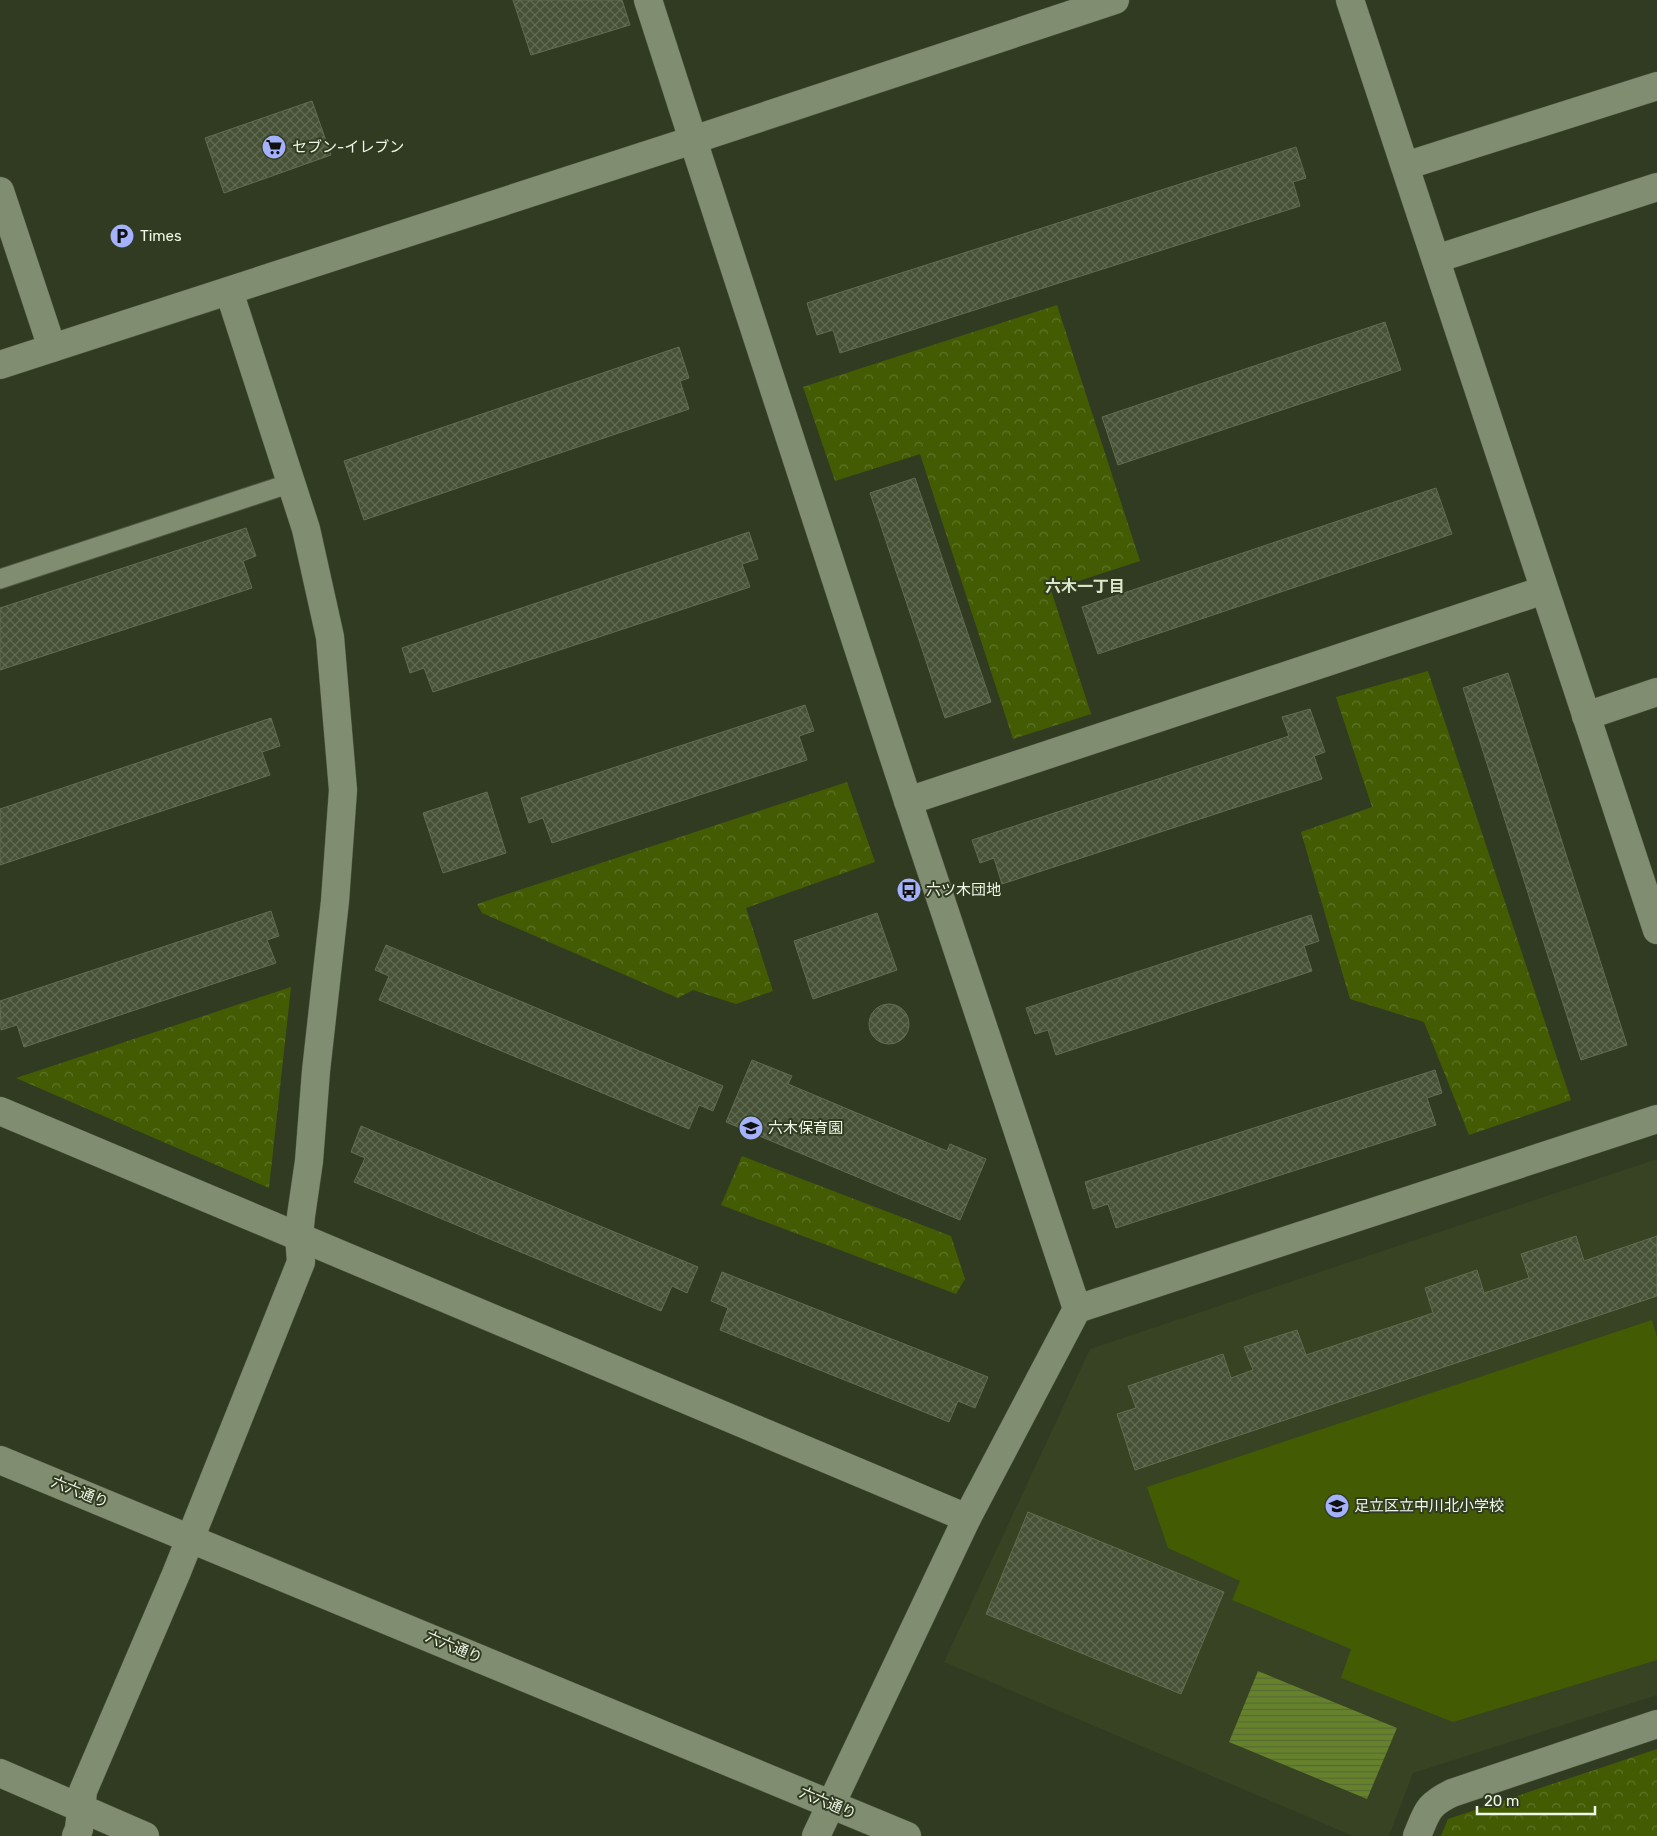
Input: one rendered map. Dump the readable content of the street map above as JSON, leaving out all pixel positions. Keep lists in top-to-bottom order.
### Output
{
  "streets": {
    "street": ["六六通り"]
  },
  "districts": ["六木一丁目"],
  "places": {
    "supermarket": ["セブン-イレブン"],
    "parking": ["Times"],
    "bus stop": ["六ツ木団地"],
    "school or university": ["六木保育園", "足立区立中川北小学校"]
  },
  "scale_bar": "20 m"
}
